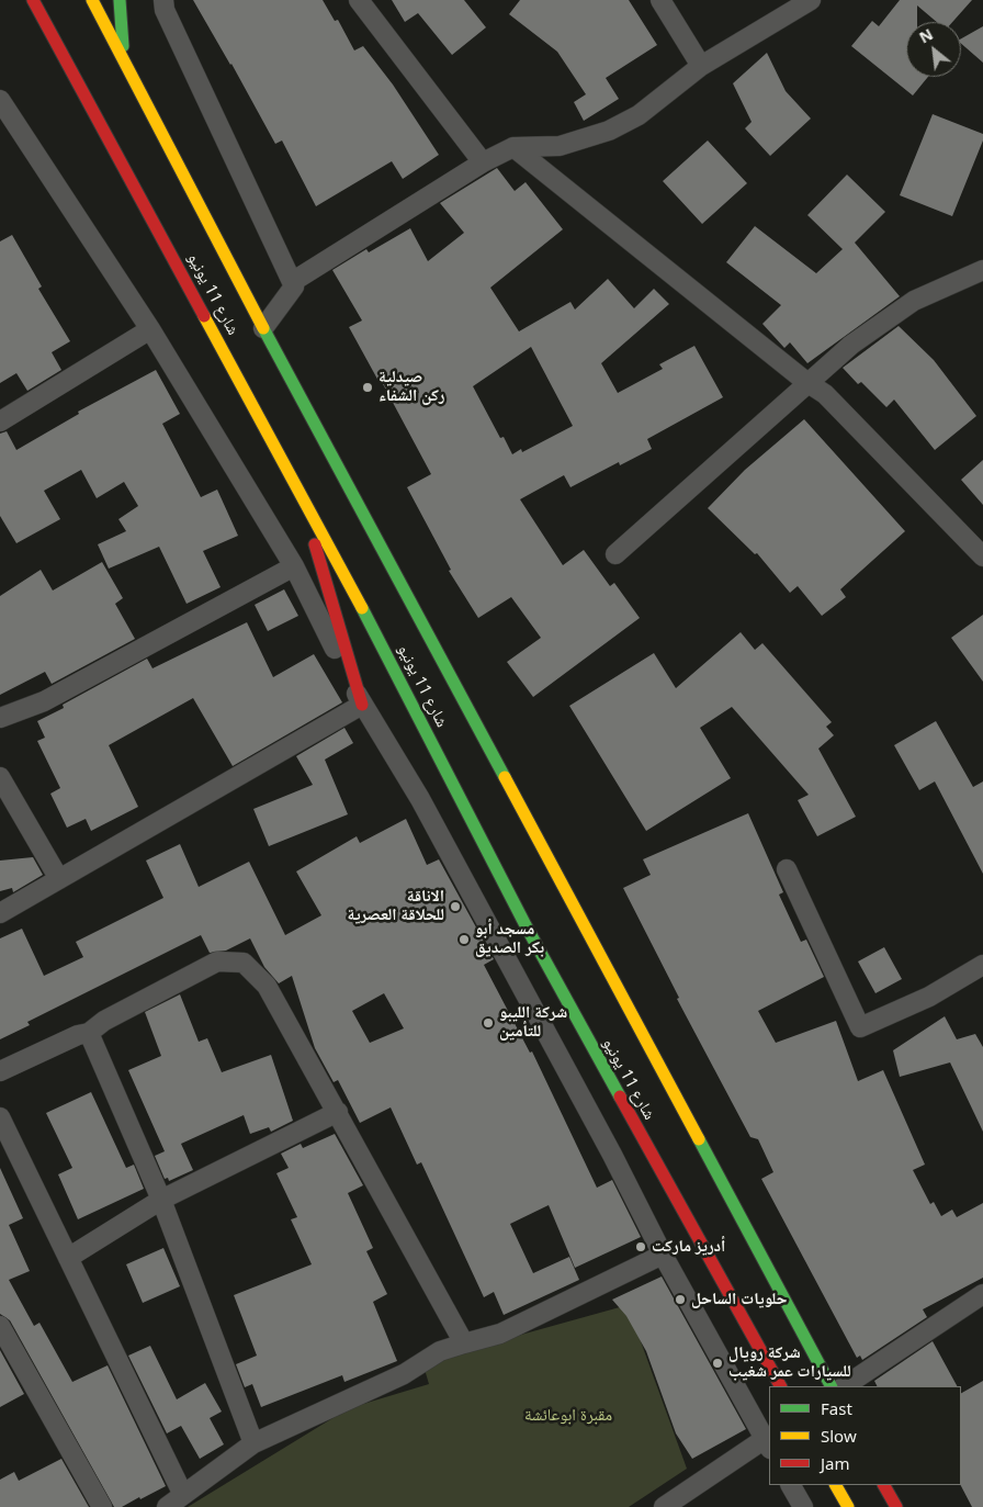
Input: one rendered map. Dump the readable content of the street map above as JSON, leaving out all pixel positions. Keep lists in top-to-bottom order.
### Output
{
  "streets": {
    "highway": ["شارع 11 يونيو"]
  },
  "parks": ["مقبرة ابوعائشة"],
  "places": [
    "صيدلية ركن الشفاء",
    "الاناقة للحلاقة العصرية",
    "مسجد أبو بكر الصديق",
    "شركة الليبو للتأمين",
    "أدريز ماركت",
    "حلويات الساحل",
    "شركة رويال للسيارات عمر شغيب"
  ],
  "legend": ["Fast", "Slow", "Jam"],
  "north": "top left"
}
